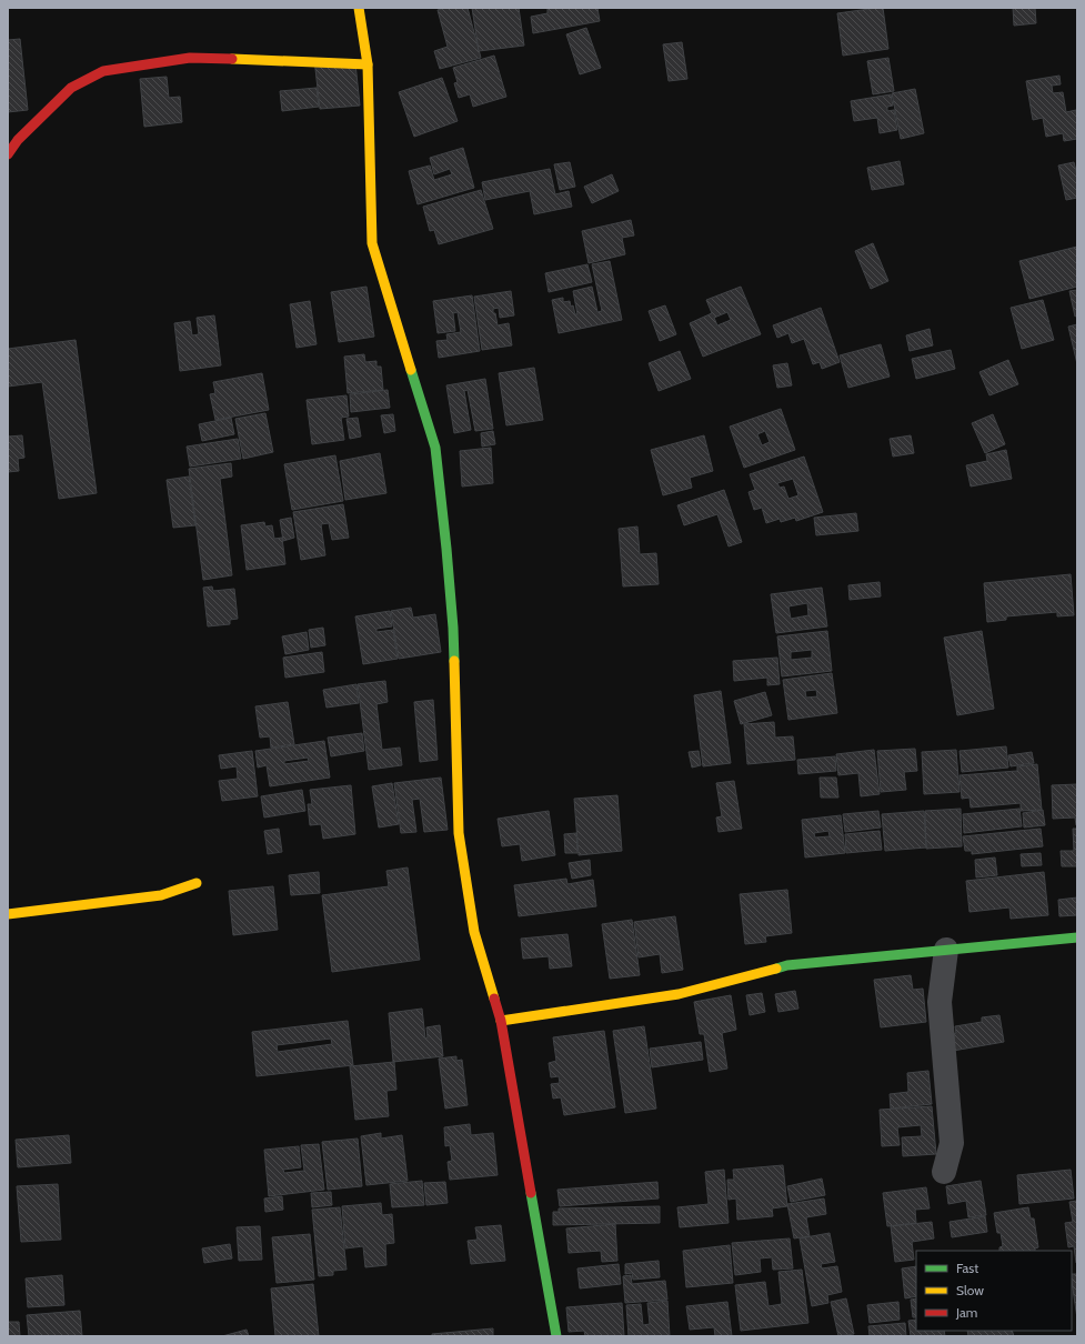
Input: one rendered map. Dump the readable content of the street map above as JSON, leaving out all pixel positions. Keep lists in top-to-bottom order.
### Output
{
  "legend": ["Fast", "Slow", "Jam"]
}
